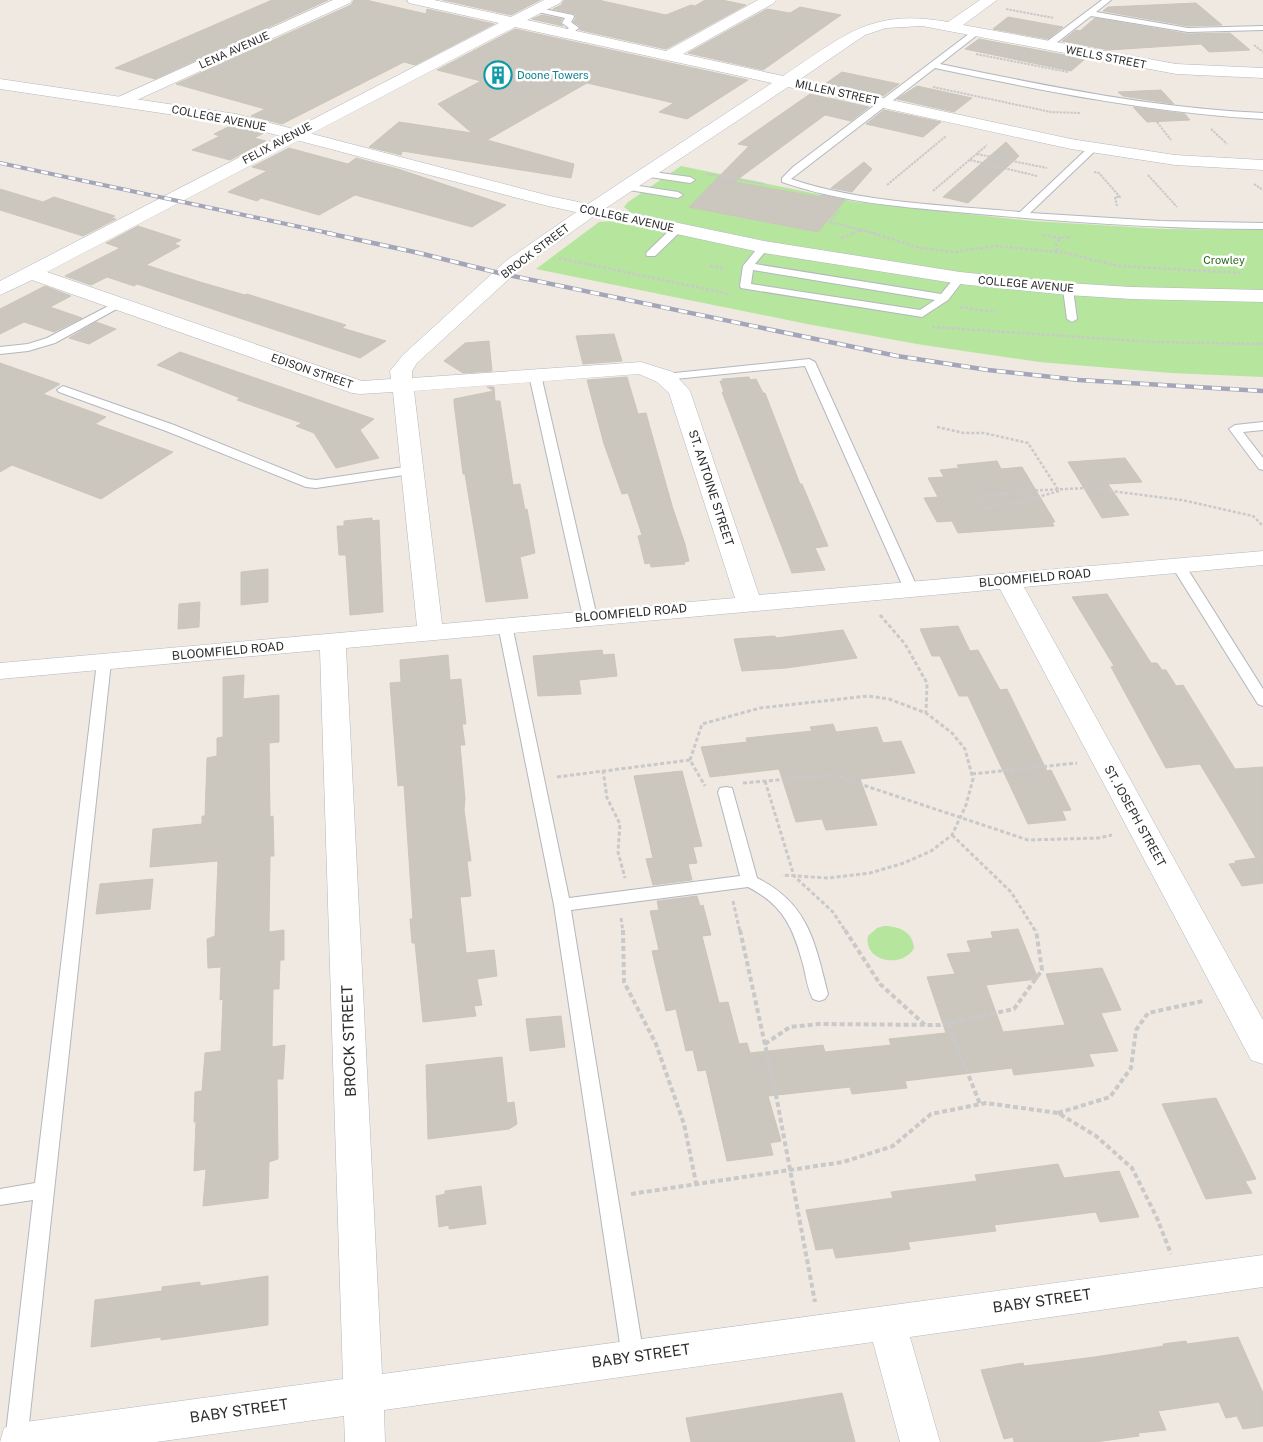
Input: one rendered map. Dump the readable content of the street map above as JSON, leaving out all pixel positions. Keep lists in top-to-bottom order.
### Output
{
  "streets": {
    "street": [
      "LENA AVENUE",
      "WELLS STREET",
      "MILLEN STREET",
      "COLLEGE AVENUE",
      "FELIX AVENUE",
      "BROCK STREET",
      "EDISON STREET",
      "ST. ANTOINE STREET",
      "BLOOMFIELD ROAD",
      "ST. JOSEPH STREET",
      "BABY STREET"
    ]
  },
  "crossings": [
    ["LENA AVENUE", "COLLEGE AVENUE"],
    ["WELLS STREET", "BROCK STREET"],
    ["MILLEN STREET", "FELIX AVENUE"],
    ["MILLEN STREET", "BROCK STREET"],
    ["COLLEGE AVENUE", "FELIX AVENUE"],
    ["COLLEGE AVENUE", "BROCK STREET"],
    ["FELIX AVENUE", "EDISON STREET"],
    ["BROCK STREET", "EDISON STREET"],
    ["BROCK STREET", "BLOOMFIELD ROAD"],
    ["BROCK STREET", "BABY STREET"],
    ["EDISON STREET", "ST. ANTOINE STREET"],
    ["ST. ANTOINE STREET", "BLOOMFIELD ROAD"],
    ["BLOOMFIELD ROAD", "ST. JOSEPH STREET"]
  ],
  "parks": ["Crowley"],
  "places": {
    "building": ["Doone Towers"]
  }
}
